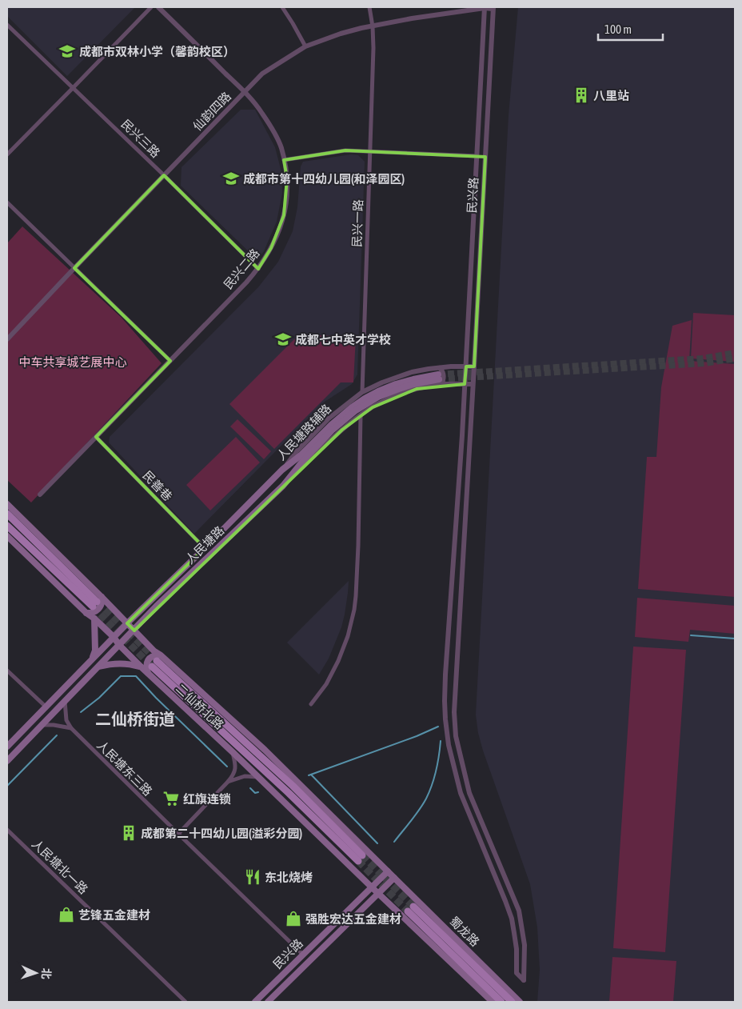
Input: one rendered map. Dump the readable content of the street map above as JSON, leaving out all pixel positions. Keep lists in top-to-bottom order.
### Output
{
  "streets": {
    "main road": [
      "民兴路",
      "人民塘路",
      "二仙桥北路",
      "蜀龙路"
    ],
    "street": [
      "仙韵四路",
      "民兴三路",
      "民兴一路",
      "民兴二路",
      "人民塘路辅路",
      "民善巷",
      "人民塘东三路",
      "人民塘北一路"
    ]
  },
  "crossings": [
    ["仙韵四路", "民兴三路"],
    ["仙韵四路", "民兴路"],
    ["仙韵四路", "民兴一路"],
    ["仙韵四路", "民兴二路"],
    ["民兴三路", "民兴二路"],
    ["民兴路", "人民塘路辅路"],
    ["民兴路", "二仙桥北路"],
    ["民兴路", "人民塘东三路"],
    ["民兴路", "蜀龙路"],
    ["民兴一路", "人民塘路辅路"],
    ["民兴二路", "民善巷"],
    ["人民塘路辅路", "人民塘路"],
    ["民善巷", "人民塘路"],
    ["人民塘路", "二仙桥北路"],
    ["人民塘路", "人民塘东三路"],
    ["人民塘路", "蜀龙路"]
  ],
  "districts": ["二仙桥街道"],
  "parks": ["中车共享城艺展中心"],
  "places": {
    "school or university": ["成都市双林小学（馨韵校区）", "成都市第十四幼儿园(和泽园区)", "成都七中英才学校"],
    "building": ["八里站", "成都第二十四幼儿园(溢彩分园)"],
    "supermarket": ["红旗连锁"],
    "restaurant": ["东北烧烤"],
    "shop": ["艺锋五金建材", "强胜宏达五金建材"]
  },
  "scale_bar": "100 m",
  "north": "right"
}
